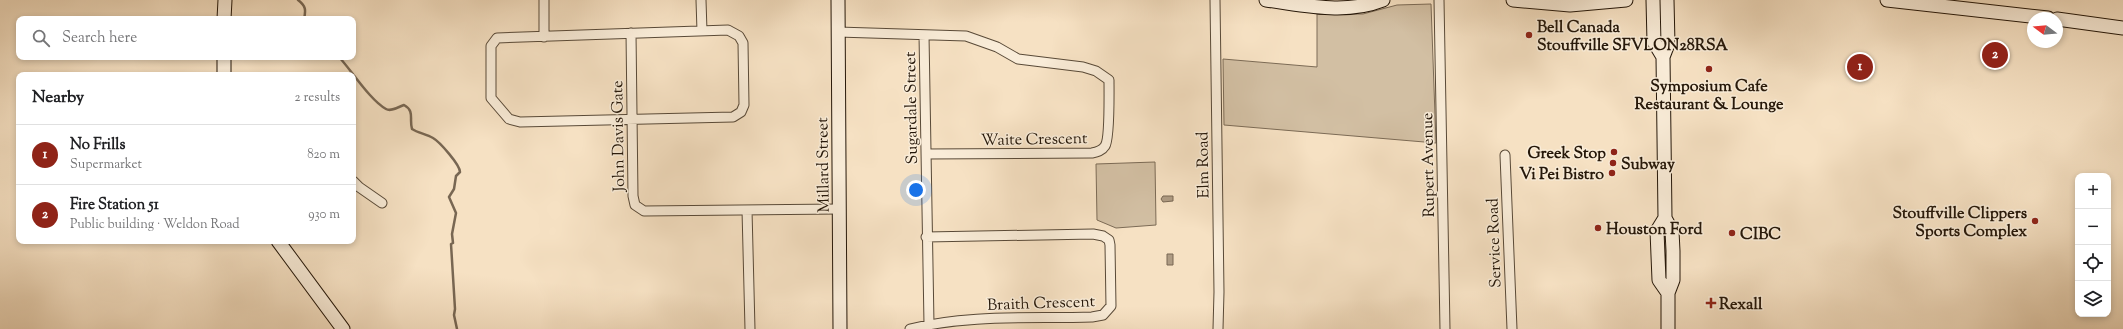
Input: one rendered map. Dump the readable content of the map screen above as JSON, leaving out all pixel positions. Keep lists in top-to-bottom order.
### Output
{
  "streets": {
    "street": [
      "Sugardale Street",
      "John Davis Gate",
      "Waite Crescent",
      "Millard Street",
      "Elm Road",
      "Rupert Avenue",
      "Service Road",
      "Braith Crescent"
    ]
  },
  "crossings": [
    ["Sugardale Street", "Waite Crescent"],
    ["Sugardale Street", "Braith Crescent"],
    ["John Davis Gate", "Millard Street"],
    ["Waite Crescent", "Millard Street"]
  ],
  "places": {
    "other": [
      "Bell Canada Stouffville SFVLON28RSA",
      "Symposium Cafe Restaurant & Lounge",
      "Greek Stop",
      "Subway",
      "Vi Pei Bistro",
      "Stouffville Clippers Sports Complex",
      "Houston Ford",
      "CIBC"
    ],
    "health": ["Rexall"]
  },
  "north": "left",
  "page": {
    "search": "Search here",
    "pins": ["2", "1"],
    "heading": ["Nearby", "2 results"],
    "list": [
      {
        "mark": "1",
        "name": "No Frills",
        "note": "Supermarket",
        "value": "820 m"
      },
      {
        "mark": "2",
        "name": "Fire Station 51",
        "note": "Public building · Weldon Road",
        "value": "930 m"
      }
    ],
    "map_buttons": ["+", "−"]
  }
}
